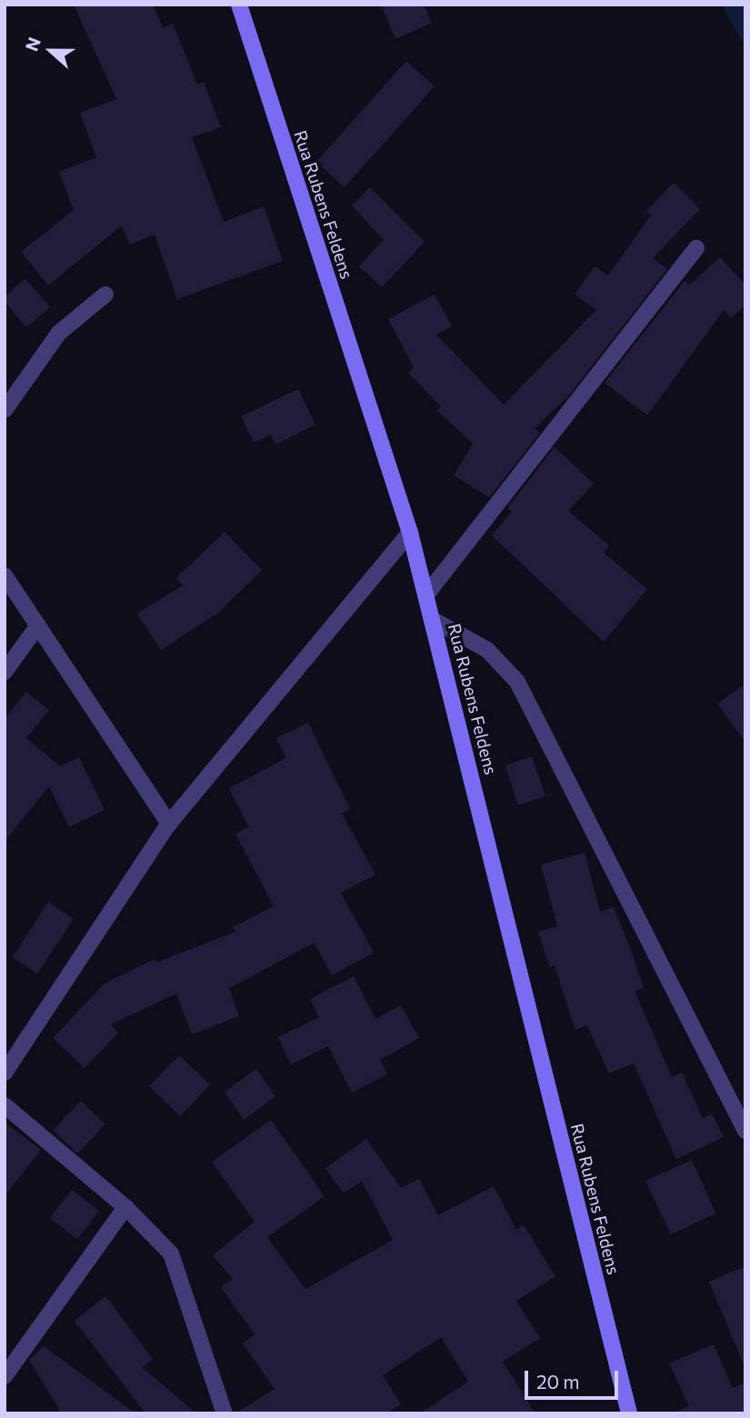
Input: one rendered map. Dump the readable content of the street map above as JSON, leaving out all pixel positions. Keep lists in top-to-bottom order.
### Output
{
  "streets": {
    "main road": ["Rua Rubens Feldens"]
  },
  "scale_bar": "20 m",
  "north": "left"
}
